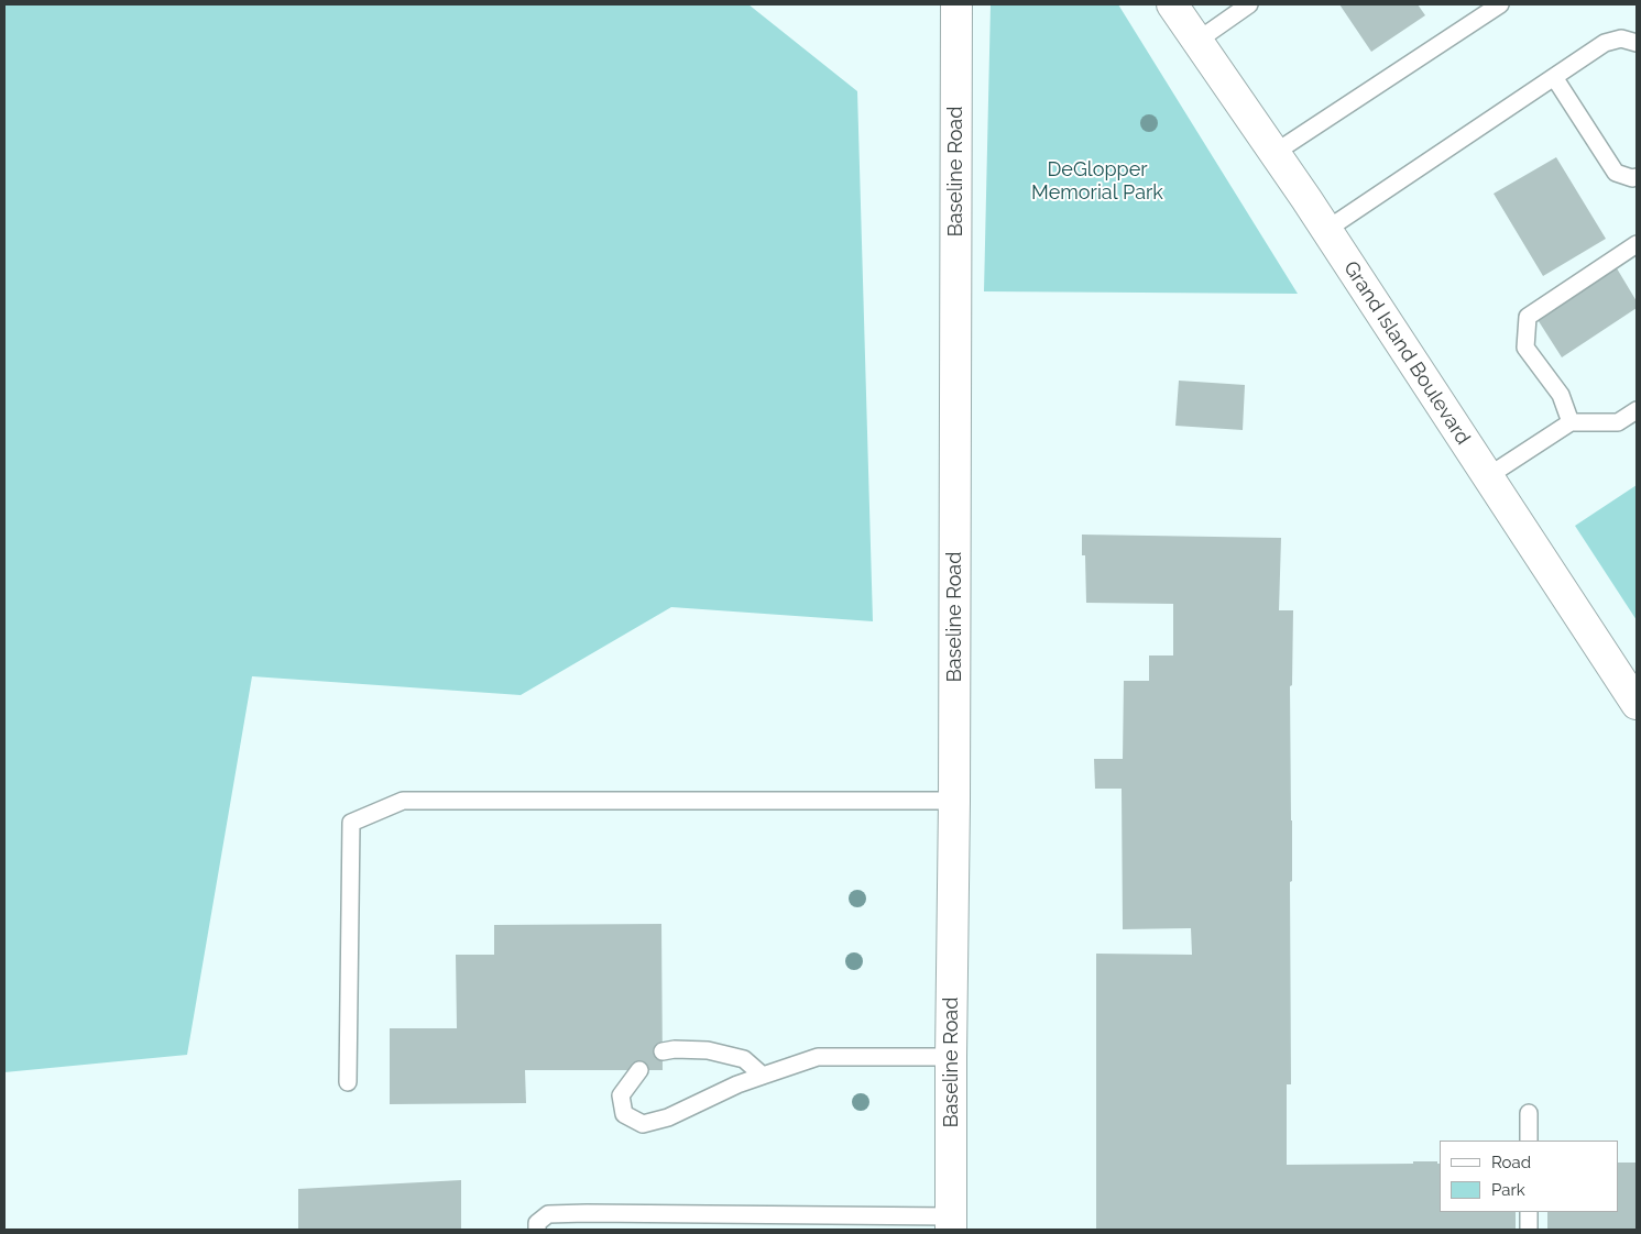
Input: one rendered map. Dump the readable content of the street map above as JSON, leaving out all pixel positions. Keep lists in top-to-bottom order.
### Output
{
  "streets": {
    "street": ["Baseline Road", "Grand Island Boulevard"]
  },
  "parks": ["DeGlopper Memorial Park"],
  "legend": ["Road", "Park"]
}
